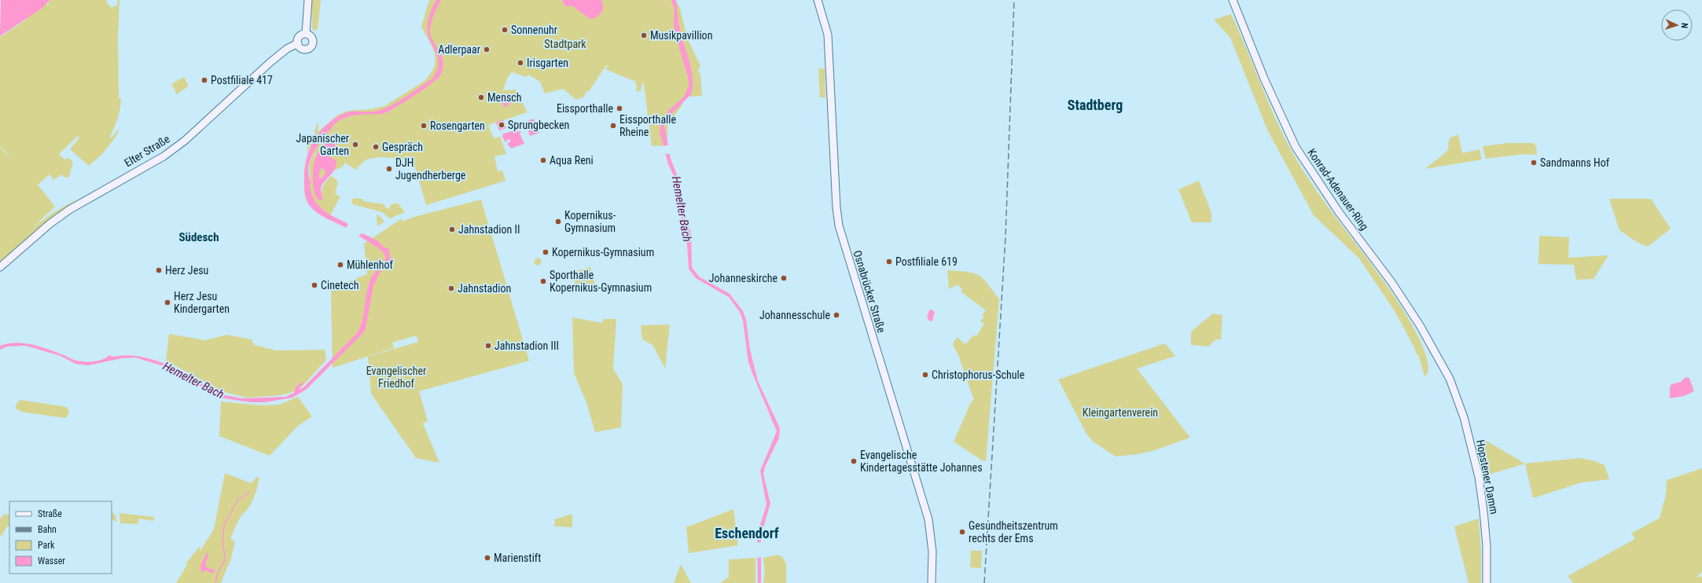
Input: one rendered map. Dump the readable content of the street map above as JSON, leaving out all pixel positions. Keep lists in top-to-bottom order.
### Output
{
  "streets": {
    "main road": [
      "Elter Straße",
      "Konrad-Adenauer-Ring",
      "Osnabrücker Straße",
      "Hopstener Damm"
    ]
  },
  "crossings": [
    ["Konrad-Adenauer-Ring", "Hopstener Damm"]
  ],
  "districts": ["Stadtberg", "Südesch", "Eschendorf"],
  "water": ["Hemelter Bach"],
  "parks": ["Stadtpark", "Evangelischer Friedhof", "Kleingartenverein"],
  "places": [
    "Sonnenuhr",
    "Musikpavillion",
    "Adlerpaar",
    "Irisgarten",
    "Postfiliale 417",
    "Mensch",
    "Eissporthalle",
    "Sprungbecken",
    "Rosengarten",
    "Eissporthalle Rheine",
    "Japanischer Garten",
    "Gespräch",
    "Aqua Reni",
    "Sandmanns Hof",
    "DJH Jugendherberge",
    "Kopernikus- Gymnasium",
    "Jahnstadion II",
    "Kopernikus-Gymnasium",
    "Postfiliale 619",
    "Mühlenhof",
    "Herz Jesu",
    "Johanneskirche",
    "Sporthalle Kopernikus-Gymnasium",
    "Cinetech",
    "Jahnstadion",
    "Herz Jesu Kindergarten",
    "Johannesschule",
    "Jahnstadion III",
    "Christophorus-Schule",
    "Evangelische Kindertagesstätte Johannes",
    "Gesundheitszentrum rechts der Ems",
    "Marienstift"
  ],
  "legend": [
    "Straße",
    "Bahn",
    "Park",
    "Wasser"
  ],
  "north": "right"
}
